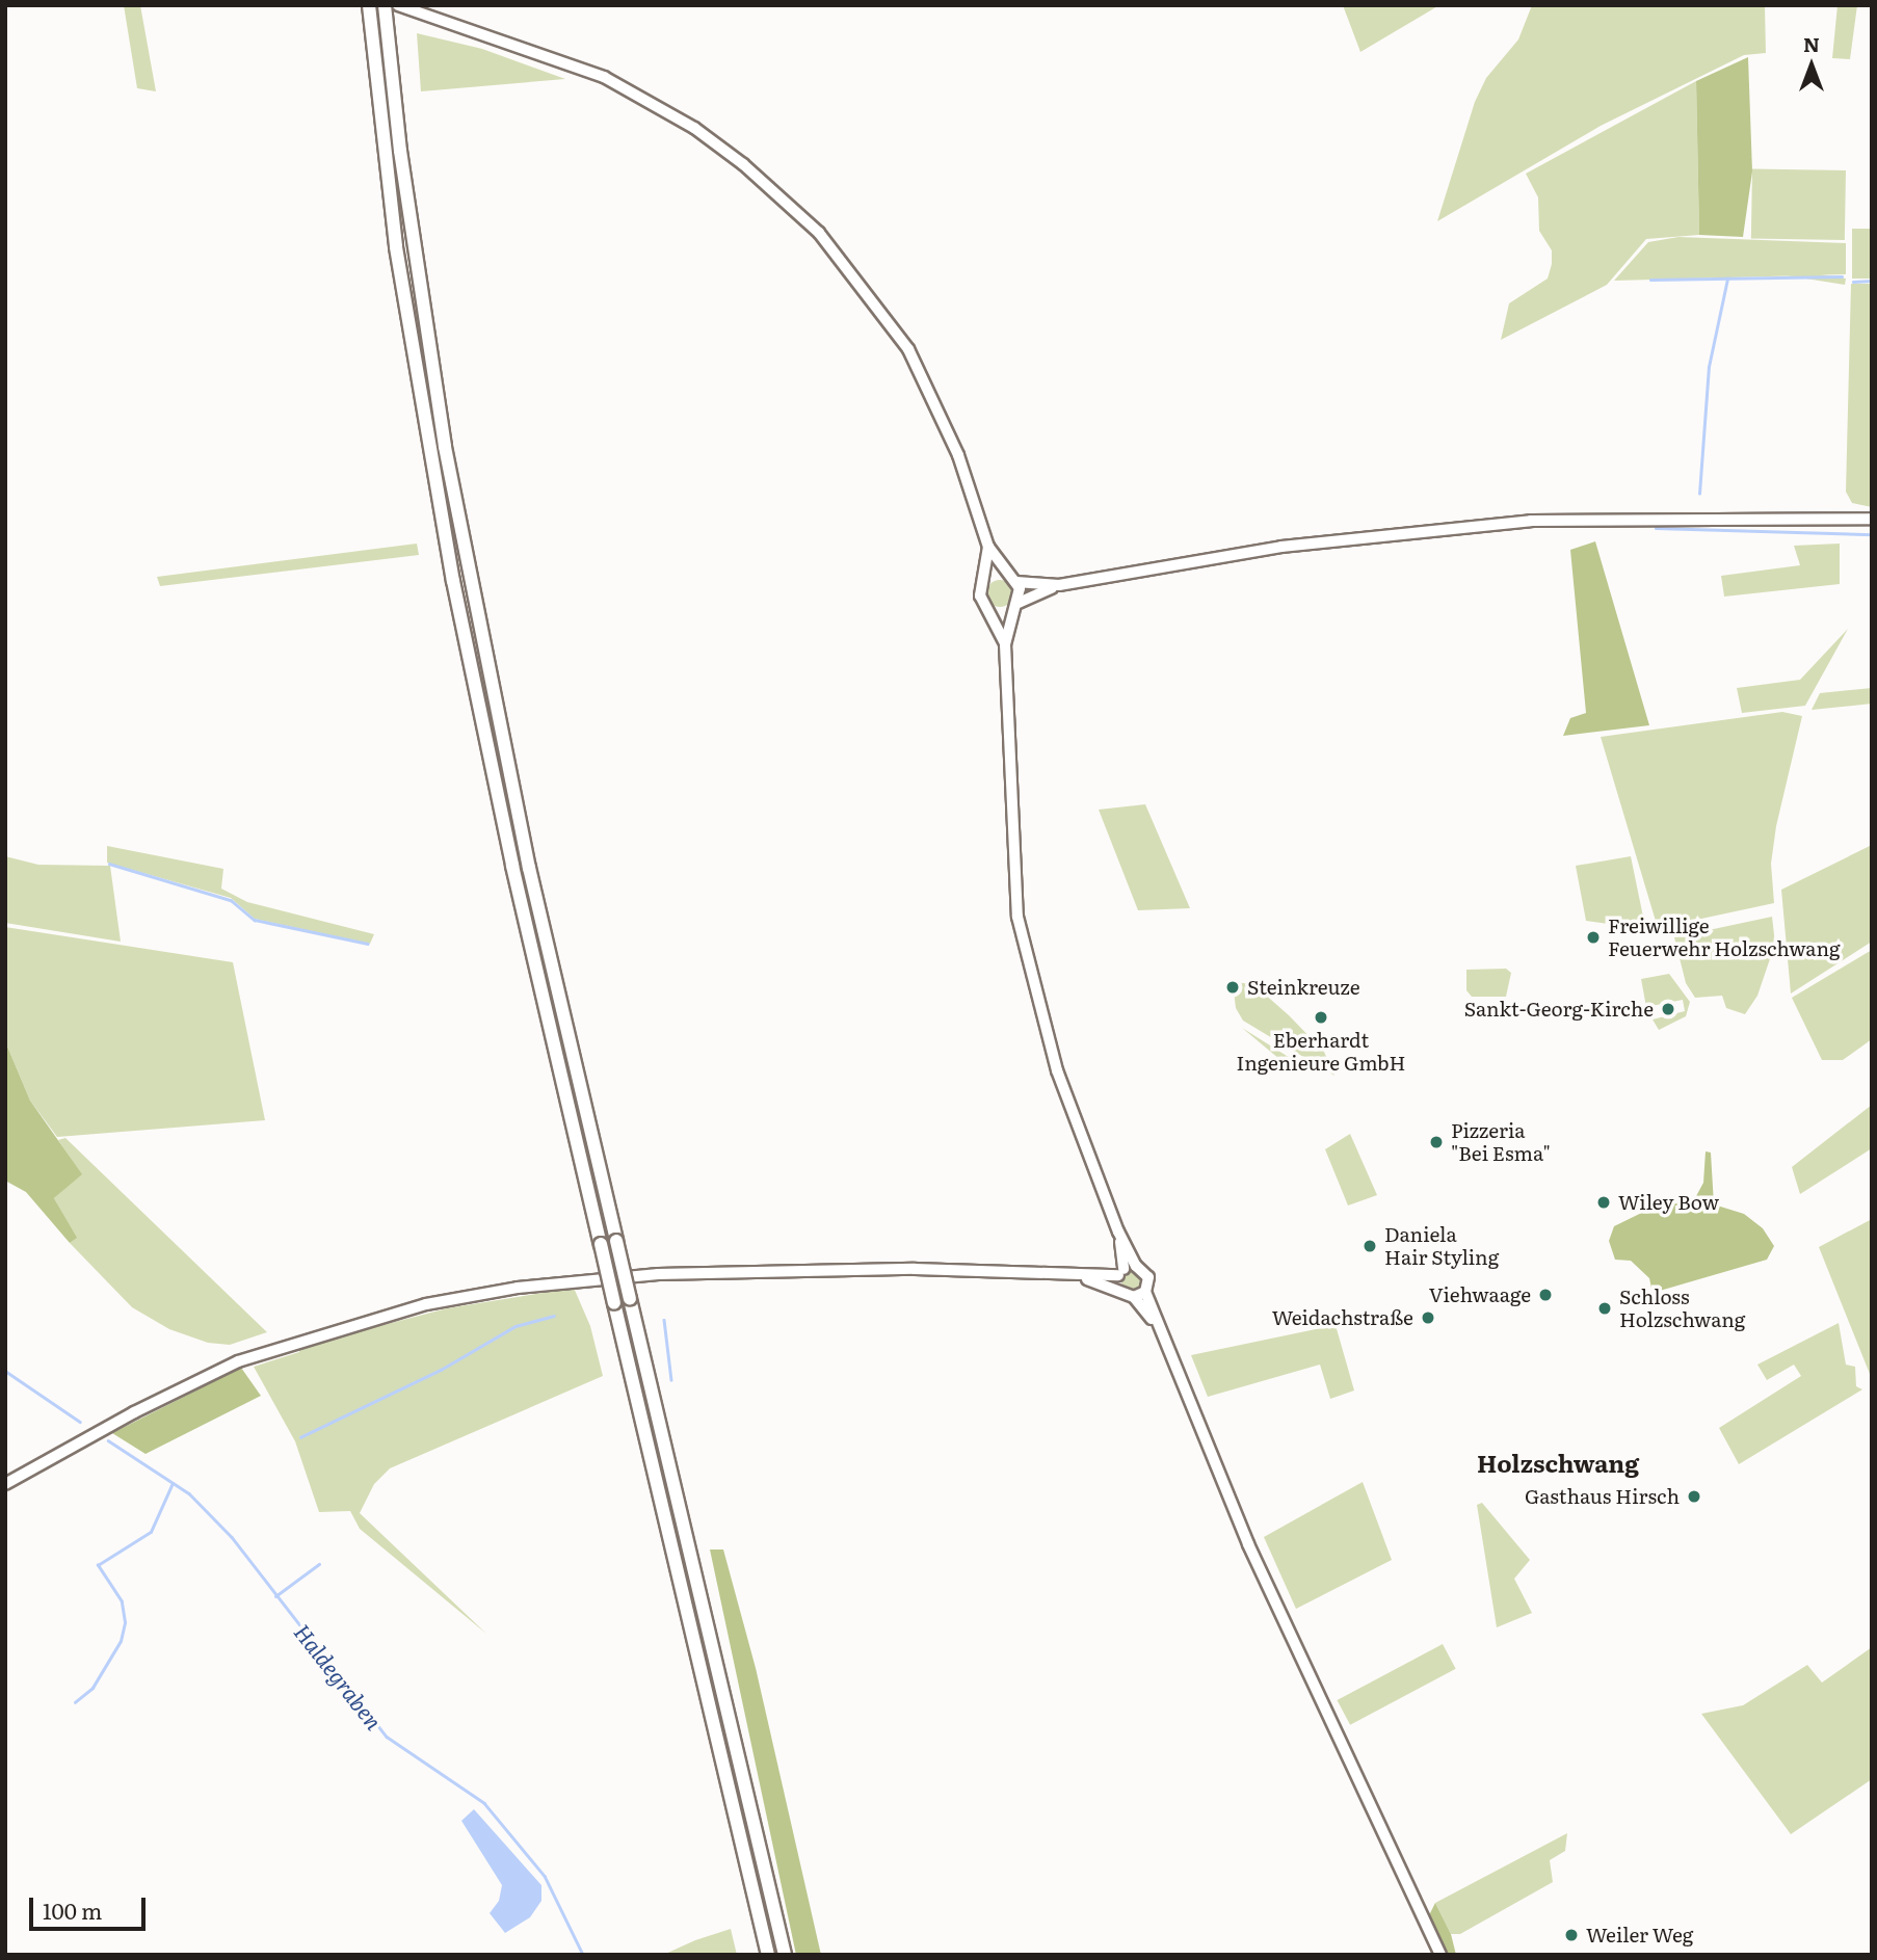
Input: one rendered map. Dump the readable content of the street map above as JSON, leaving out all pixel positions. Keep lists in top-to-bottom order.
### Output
{
  "districts": ["Holzschwang"],
  "water": ["Haldegraben"],
  "places": [
    "Freiwillige Feuerwehr Holzschwang",
    "Steinkreuze",
    "Sankt-Georg-Kirche",
    "Eberhardt Ingenieure GmbH",
    "Pizzeria \"Bei Esma\"",
    "Wiley Bow",
    "Daniela Hair Styling",
    "Viehwaage",
    "Schloss Holzschwang",
    "Weidachstraße",
    "Gasthaus Hirsch",
    "Weiler Weg"
  ],
  "scale_bar": "100 m",
  "north": "top"
}
